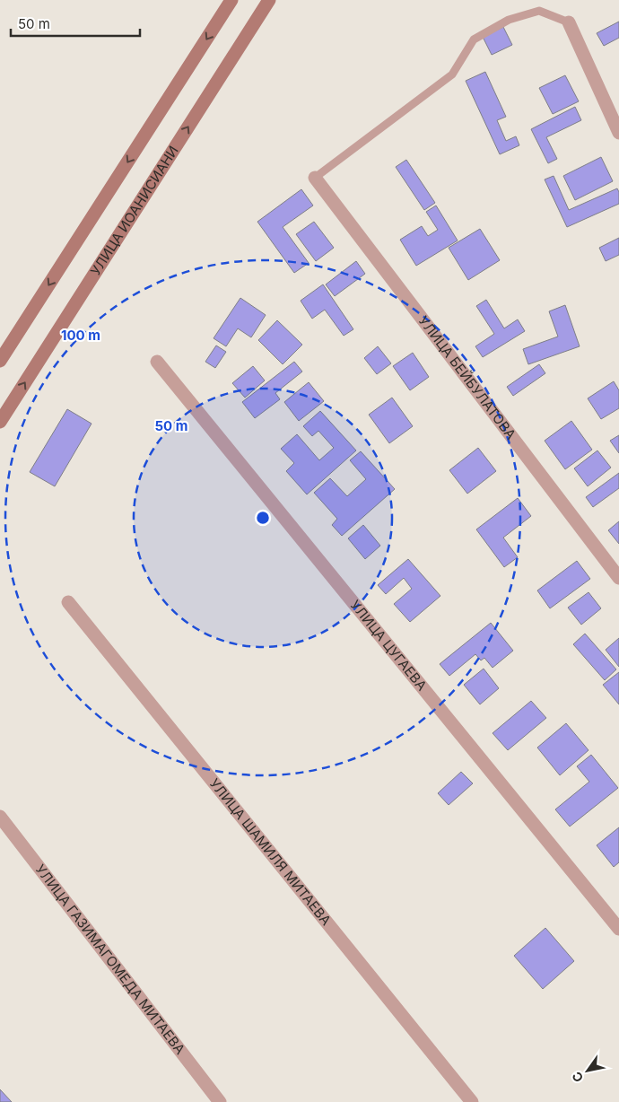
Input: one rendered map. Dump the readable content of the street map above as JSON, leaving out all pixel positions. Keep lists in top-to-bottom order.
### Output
{
  "streets": {
    "main road": ["УЛИЦА ИОАНИСИАНИ"],
    "street": [
      "УЛИЦА БЕЙБУЛАТОВА",
      "УЛИЦА ЦУГАЕВА",
      "УЛИЦА ШАМИЛЯ МИТАЕВА",
      "УЛИЦА ГАЗИМАГОМЕДА МИТАЕВА"
    ]
  },
  "scale_bar": "50 m",
  "north": "bottom left",
  "rings": ["100 m", "50 m"]
}
